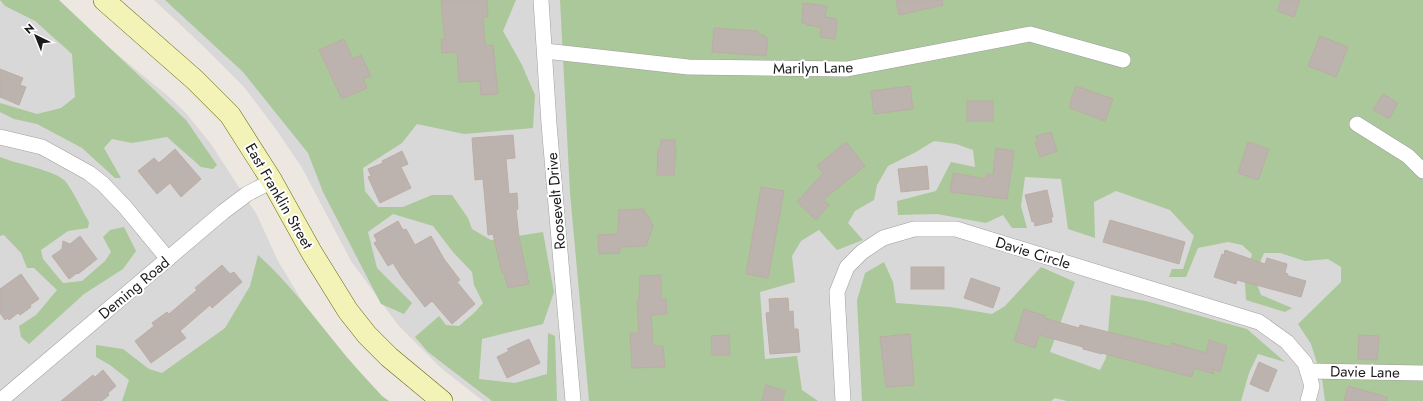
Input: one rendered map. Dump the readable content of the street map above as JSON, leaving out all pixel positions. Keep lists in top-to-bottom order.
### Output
{
  "streets": {
    "main road": ["East Franklin Street"],
    "street": [
      "Marilyn Lane",
      "Roosevelt Drive",
      "Davie Circle",
      "Deming Road",
      "Davie Lane"
    ]
  },
  "crossings": [
    ["Marilyn Lane", "Roosevelt Drive"],
    ["East Franklin Street", "Deming Road"],
    ["Davie Circle", "Davie Lane"]
  ],
  "north": "top left"
}
